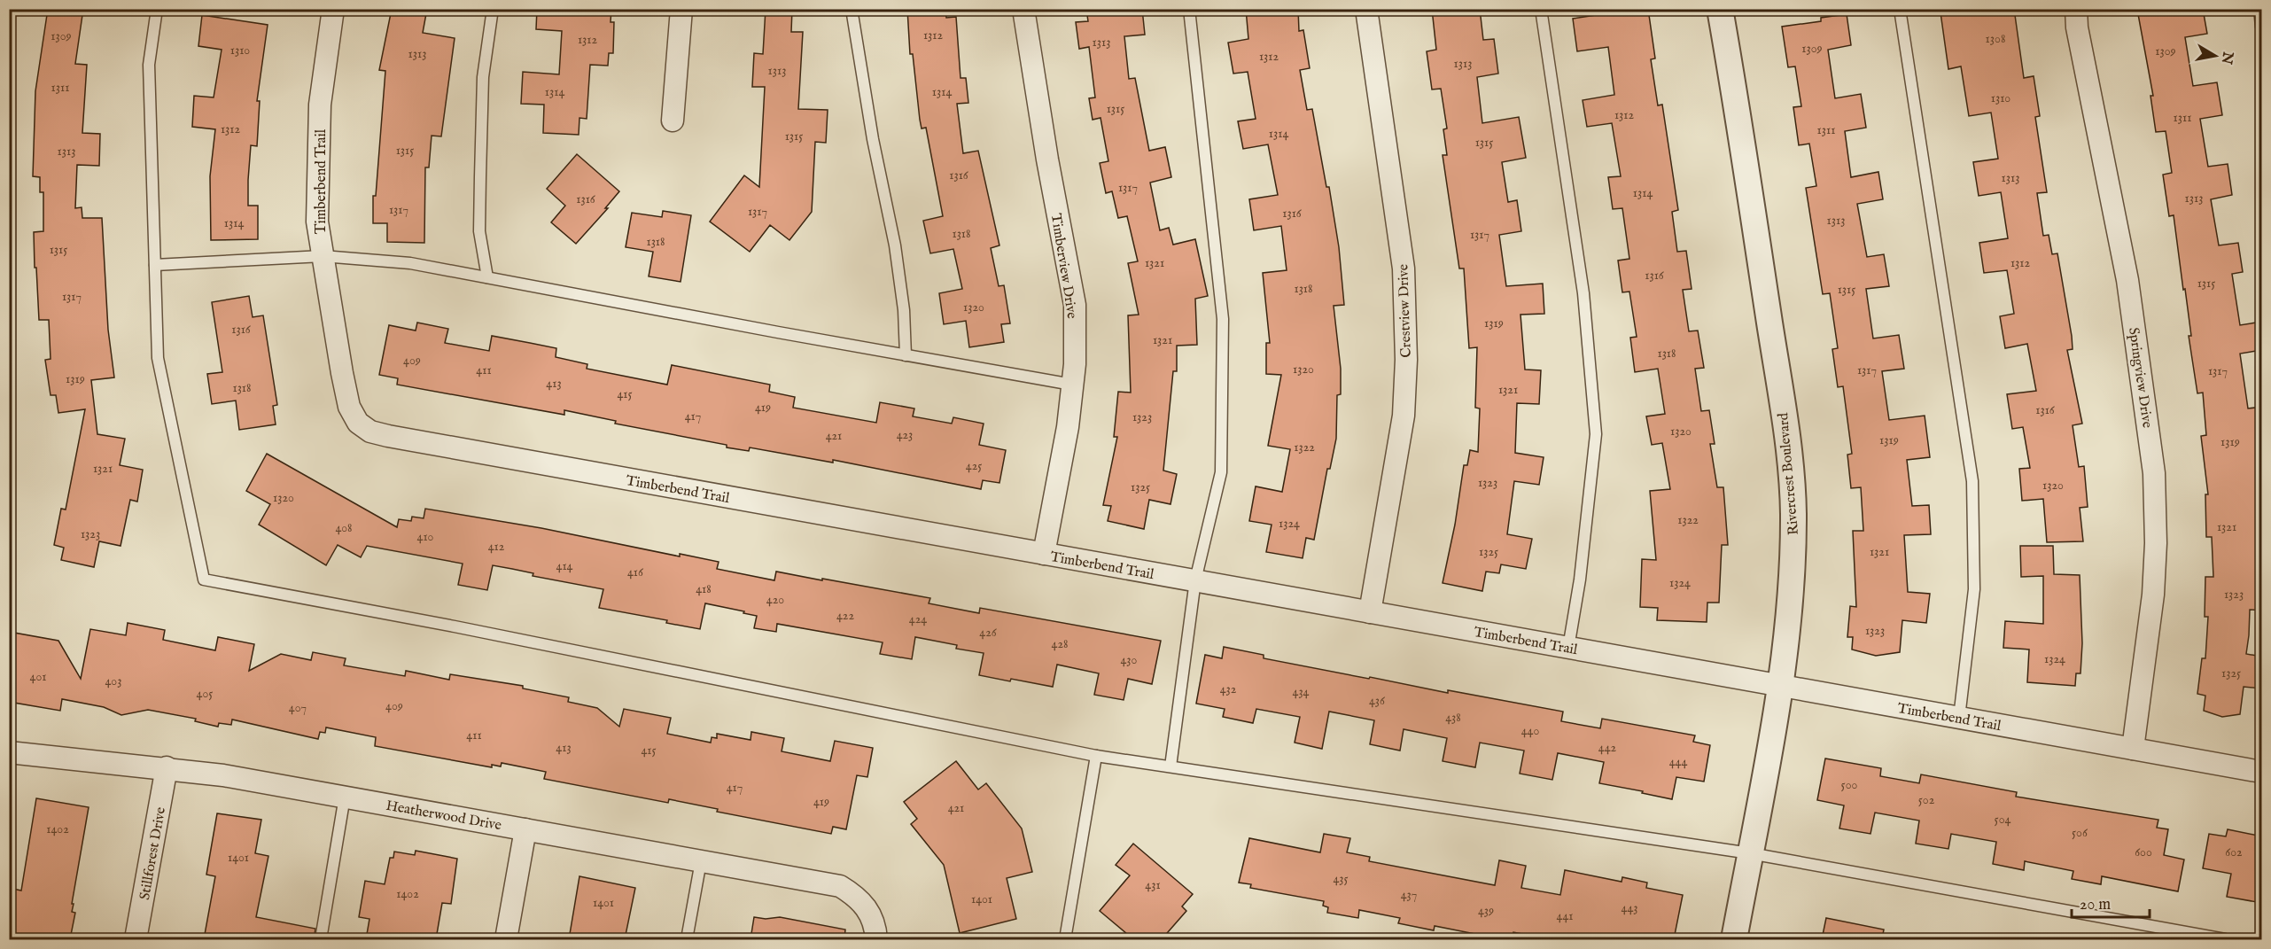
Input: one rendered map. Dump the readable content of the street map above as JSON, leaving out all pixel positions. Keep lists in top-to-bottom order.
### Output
{
  "streets": {
    "street": [
      "Timberbend Trail",
      "Timberview Drive",
      "Crestview Drive",
      "Springview Drive",
      "Rivercrest Boulevard",
      "Heatherwood Drive",
      "Stillforest Drive"
    ]
  },
  "crossings": [
    ["Timberbend Trail", "Timberview Drive"],
    ["Timberbend Trail", "Crestview Drive"],
    ["Timberbend Trail", "Springview Drive"],
    ["Timberbend Trail", "Rivercrest Boulevard"],
    ["Heatherwood Drive", "Stillforest Drive"]
  ],
  "house_numbers": [
    "1312",
    "1309",
    "1308",
    "1312",
    "1313",
    "1309",
    "1310",
    "1309",
    "1313",
    "1312",
    "1313",
    "1313",
    "1311",
    "1314",
    "1314",
    "1310",
    "1315",
    "1312",
    "1311",
    "1312",
    "1311",
    "1314",
    "1315",
    "1315",
    "1315",
    "1313",
    "1316",
    "1313",
    "1317",
    "1314",
    "1313",
    "1316",
    "1317",
    "1317",
    "1316",
    "1313",
    "1314",
    "1318",
    "1317",
    "1318",
    "1315",
    "1321",
    "1312",
    "1316",
    "1315",
    "1318",
    "1315",
    "1317",
    "1320",
    "1319",
    "1316",
    "1321",
    "1318",
    "409",
    "1320",
    "411",
    "1317",
    "1317",
    "1319",
    "413",
    "1318",
    "1321",
    "415",
    "419",
    "1316",
    "417",
    "1323",
    "1320",
    "423",
    "421",
    "1319",
    "1319",
    "1322",
    "425",
    "1321",
    "1323",
    "1320",
    "1325",
    "1320",
    "1322",
    "1324",
    "1321",
    "408",
    "1323",
    "410",
    "412",
    "1325",
    "1321",
    "414",
    "416",
    "1324",
    "418",
    "1323",
    "420",
    "422",
    "424",
    "1323",
    "426",
    "428",
    "1324",
    "430",
    "1325",
    "401",
    "403",
    "432",
    "434",
    "405",
    "436",
    "409",
    "407",
    "438",
    "440",
    "411",
    "413",
    "442",
    "415",
    "444",
    "500",
    "417",
    "502",
    "419",
    "421",
    "504",
    "1402",
    "506",
    "600",
    "602",
    "1401",
    "435",
    "431",
    "1402",
    "437",
    "1401",
    "1401",
    "443",
    "439",
    "441"
  ],
  "scale_bar": "20 m",
  "north": "right"
}
